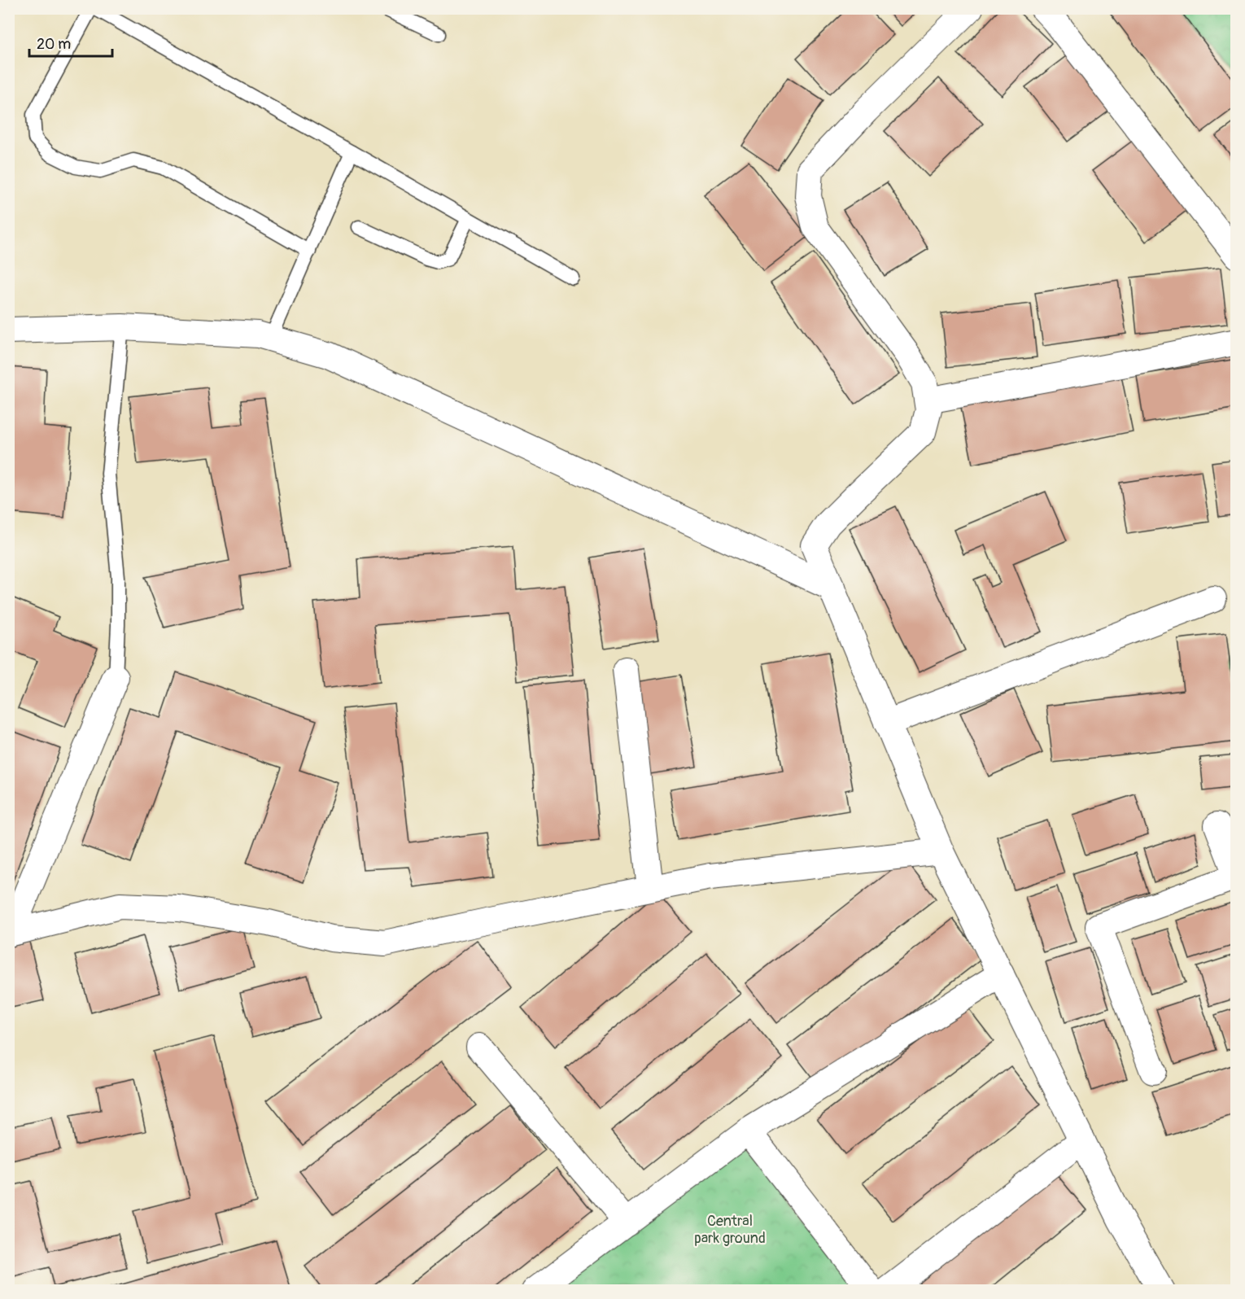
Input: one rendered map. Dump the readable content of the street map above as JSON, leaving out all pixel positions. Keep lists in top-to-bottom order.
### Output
{
  "parks": ["Central park ground"],
  "scale_bar": "20 m"
}
